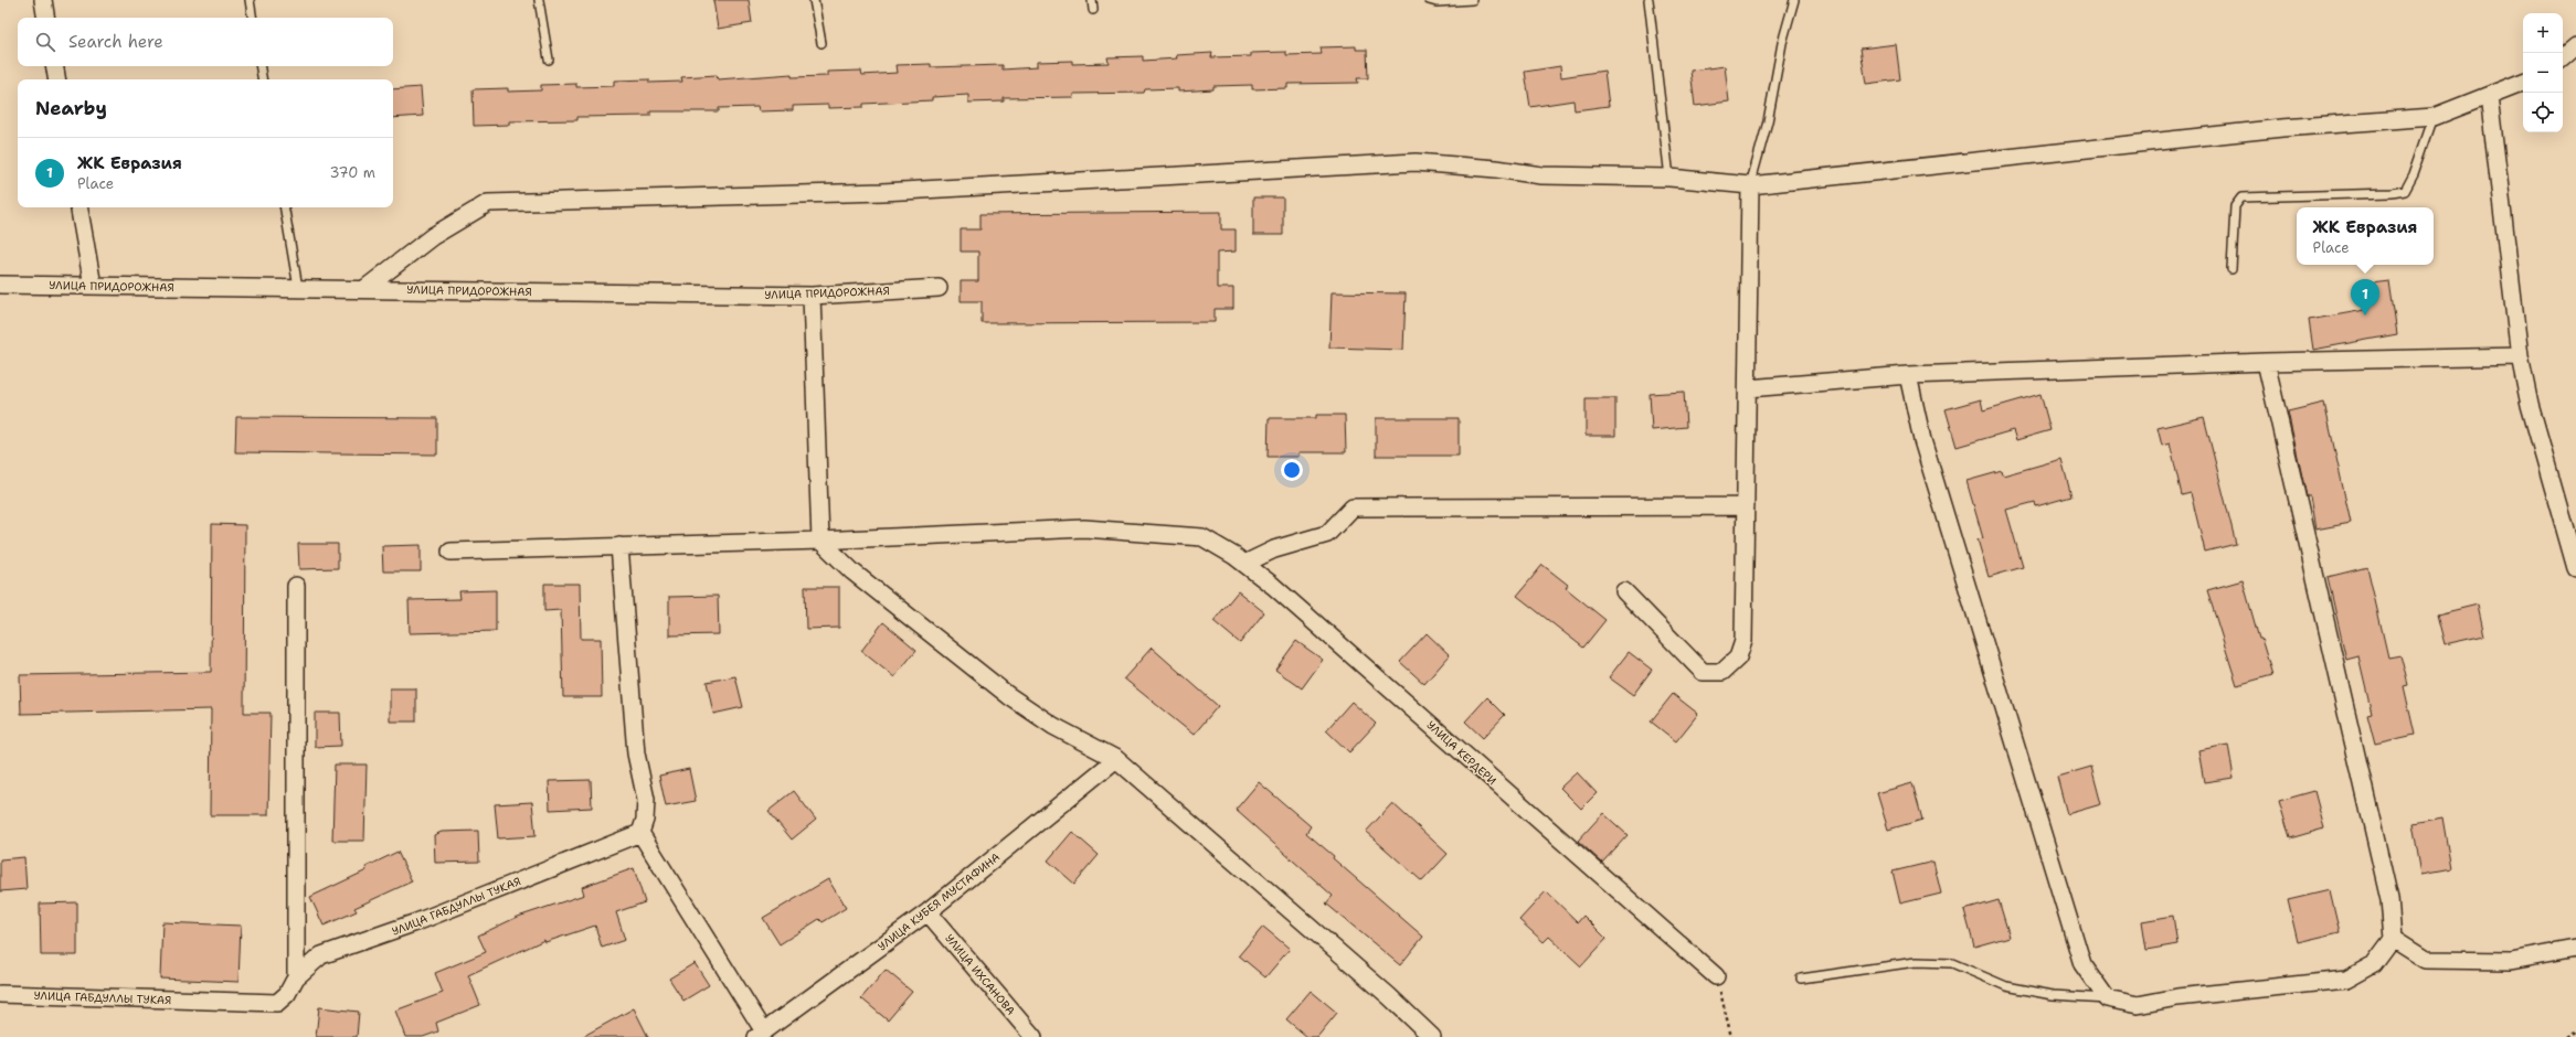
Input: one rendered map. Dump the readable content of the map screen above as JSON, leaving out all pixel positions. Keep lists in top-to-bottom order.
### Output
{
  "streets": {
    "street": [
      "УЛИЦА ПРИДОРОЖНАЯ",
      "УЛИЦА КЕРДЕРИ",
      "УЛИЦА КУБЕЯ МУСТАФИНА",
      "УЛИЦА ГАБДУЛЛЫ ТУКАЯ",
      "УЛИЦА ИХСАНОВА"
    ]
  },
  "crossings": [
    ["УЛИЦА КУБЕЯ МУСТАФИНА", "УЛИЦА ИХСАНОВА"]
  ],
  "page": {
    "map_buttons": ["+", "−"],
    "search": "Search here",
    "heading": "Nearby",
    "list": [
      {
        "mark": "1",
        "name": "ЖК Евразия",
        "note": "Place",
        "value": "370 m"
      }
    ],
    "popup": ["ЖК Евразия", "Place"],
    "pins": "1"
  }
}
